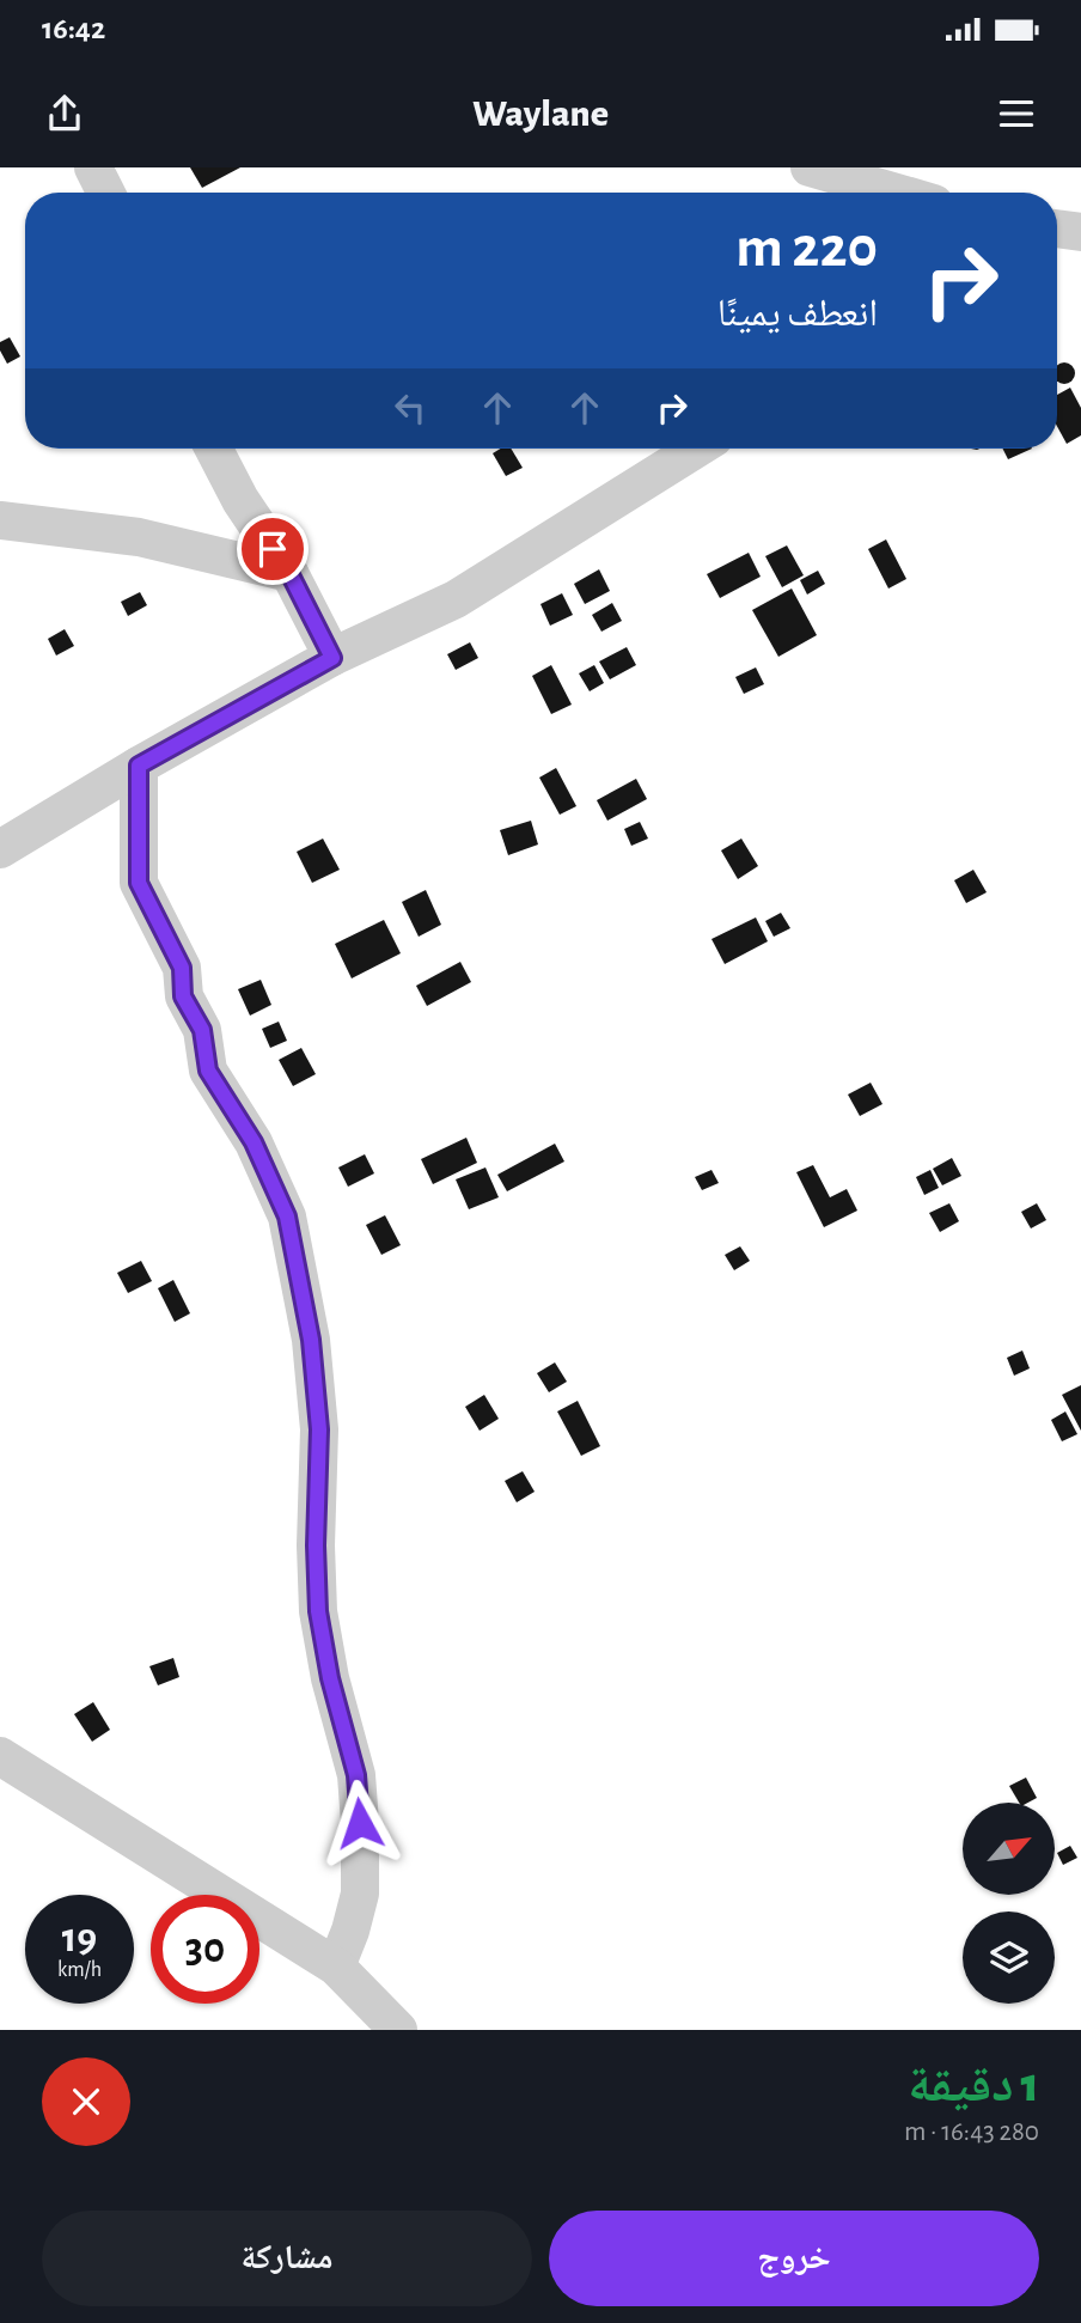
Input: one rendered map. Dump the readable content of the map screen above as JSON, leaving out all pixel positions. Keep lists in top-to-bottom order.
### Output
{
  "north": "top right",
  "page": {
    "status": "16:42",
    "header": "Waylane",
    "turn": ["220 m", "انعطف يمينًا"],
    "speed": "19 km/h",
    "limit": "30",
    "heading": ["1 دقيقة", "280 m · 16:43"],
    "buttons": ["خروج", "مشاركة"]
  }
}
